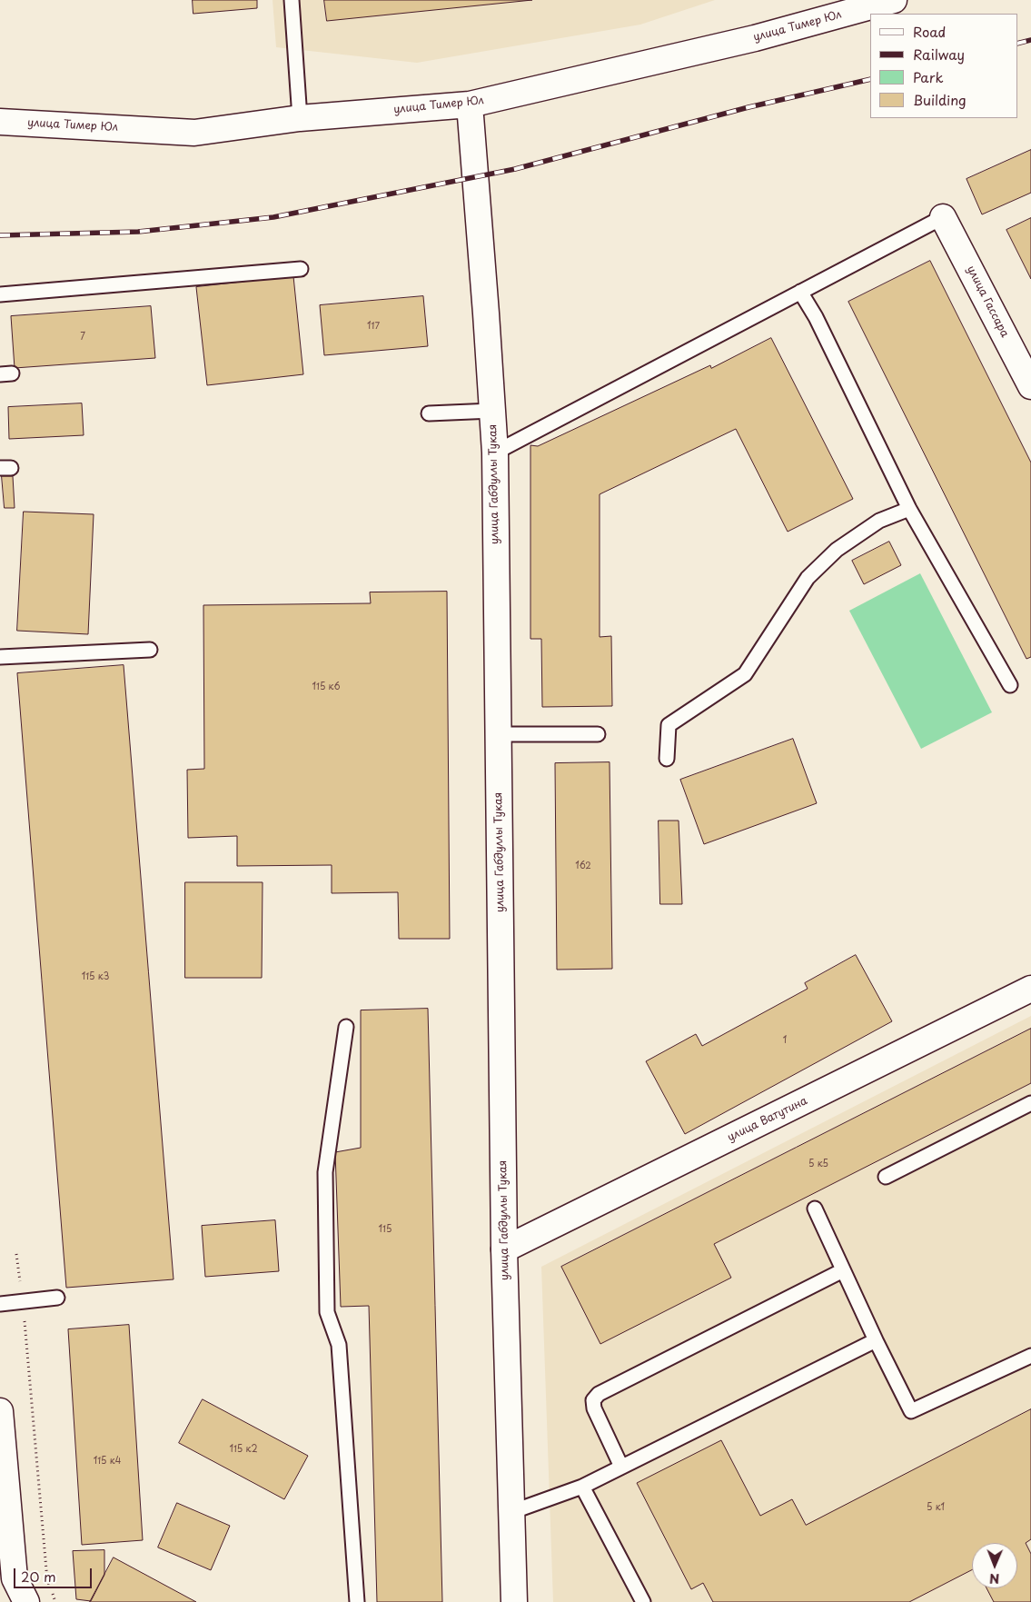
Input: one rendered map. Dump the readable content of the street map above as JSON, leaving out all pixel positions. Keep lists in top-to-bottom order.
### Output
{
  "streets": {
    "street": [
      "улица Тимер Юл",
      "улица Гассара",
      "улица Габдуллы Тукая",
      "улица Ватутина"
    ]
  },
  "crossings": [
    ["улица Тимер Юл", "улица Габдуллы Тукая"],
    ["улица Габдуллы Тукая", "улица Ватутина"]
  ],
  "house_numbers": [
    "117",
    "7",
    "115 к6",
    "162",
    "115 к3",
    "1",
    "5 к5",
    "115",
    "115 к2",
    "115 к4",
    "5 к1"
  ],
  "legend": [
    "Road",
    "Railway",
    "Park",
    "Building"
  ],
  "scale_bar": "20 m",
  "north": "bottom"
}
